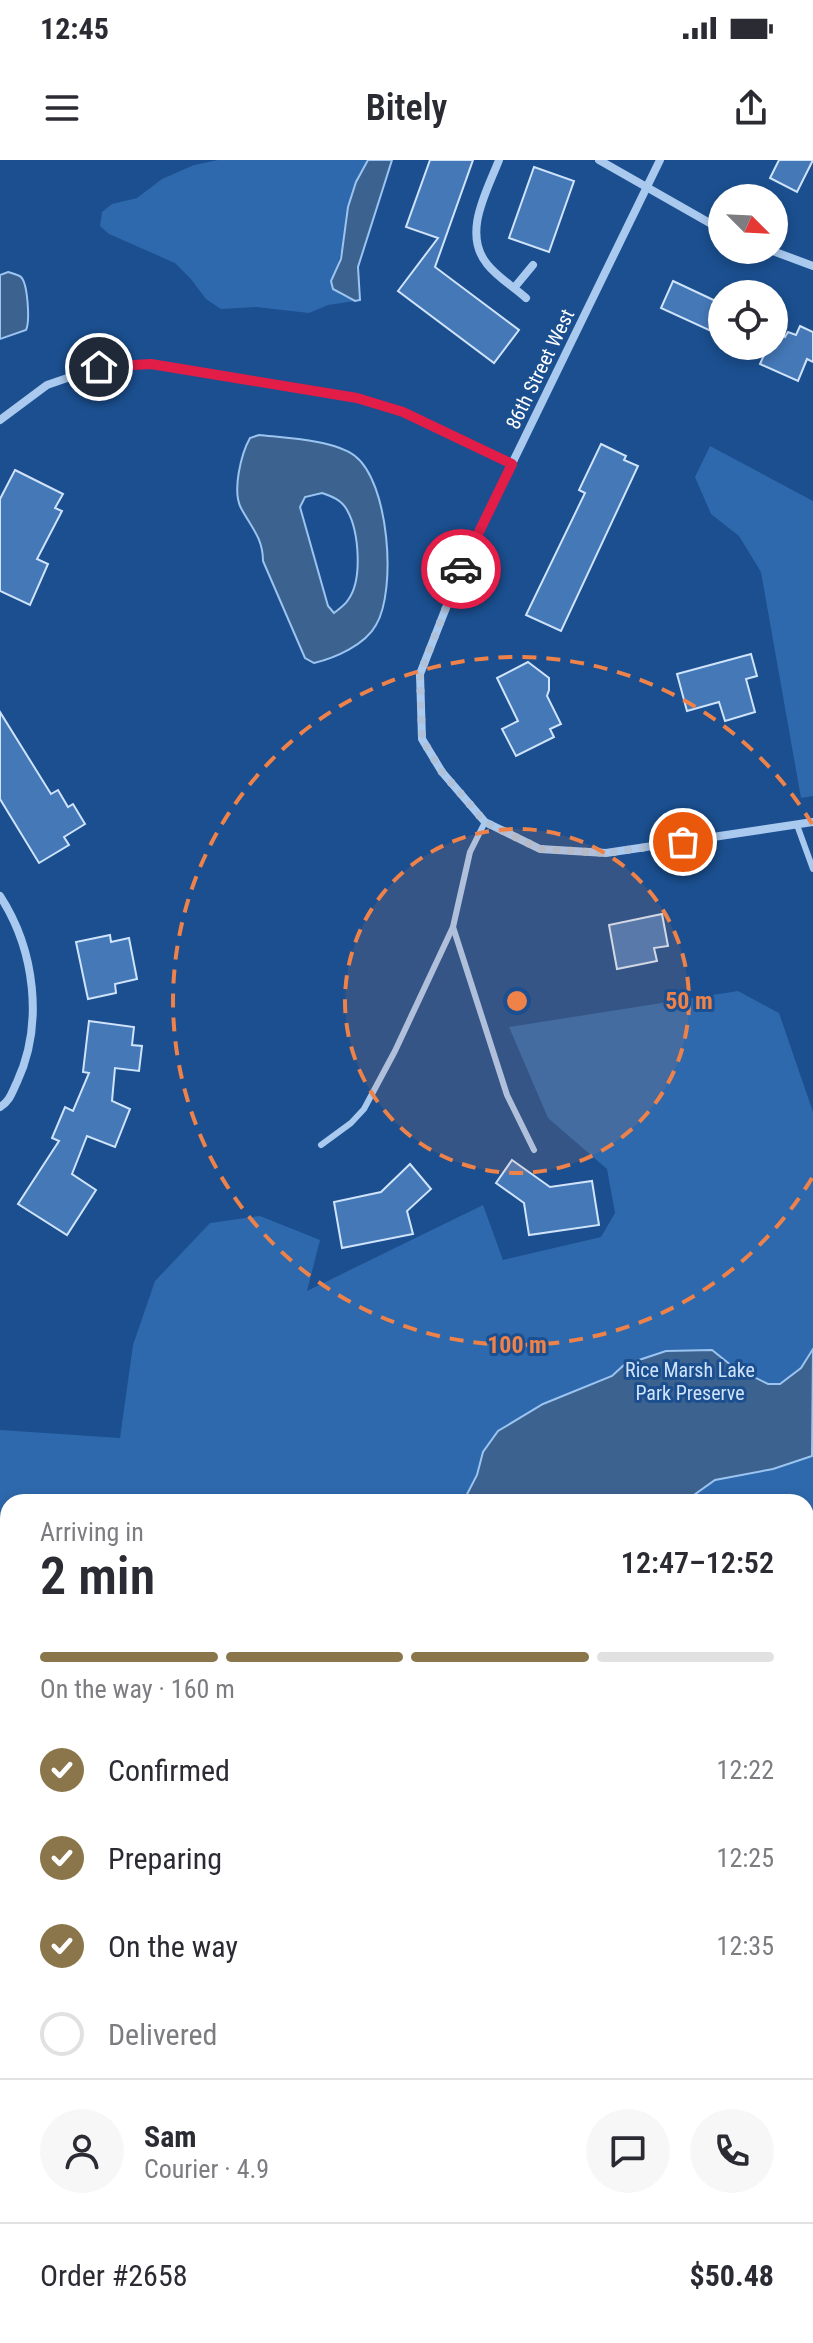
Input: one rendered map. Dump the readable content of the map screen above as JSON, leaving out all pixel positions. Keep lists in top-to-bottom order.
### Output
{
  "streets": {
    "street": ["86th Street West"]
  },
  "parks": ["Rice Marsh Lake Park Preserve"],
  "north": "bottom right",
  "page": {
    "status": "12:45",
    "header": "Bitely",
    "heading": ["2 min", "Arriving in", "12:47–12:52"],
    "panel": [
      "Sam",
      "Courier · 4.9",
      "Order #2658",
      "$50.48"
    ],
    "bar": "On the way · 160 m",
    "list": [
      ["Confirmed", "12:22"],
      ["Preparing", "12:25"],
      ["On the way", "12:35"],
      "Delivered"
    ]
  },
  "rings": ["50 m", "100 m"]
}
